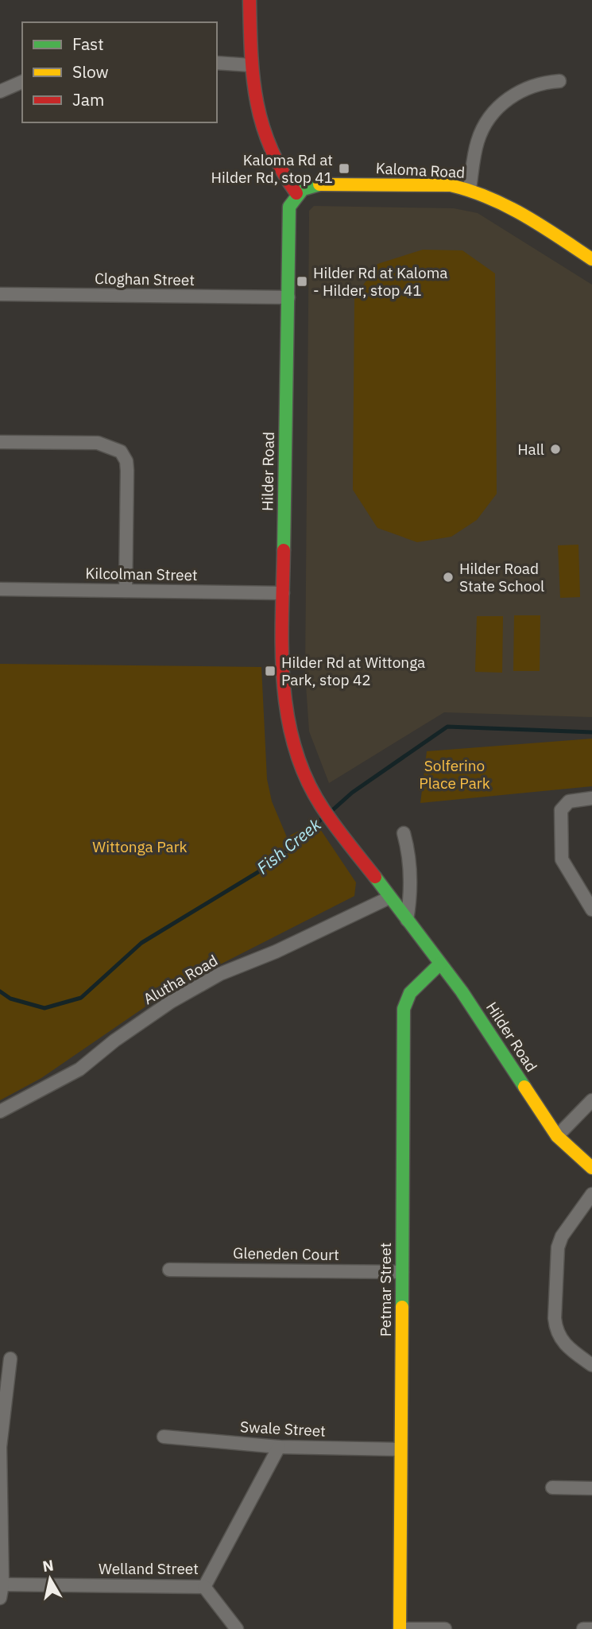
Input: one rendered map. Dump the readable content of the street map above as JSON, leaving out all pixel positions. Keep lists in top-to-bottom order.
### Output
{
  "streets": {
    "street": [
      "Kaloma Road",
      "Cloghan Street",
      "Hilder Road",
      "Kilcolman Street",
      "Alutha Road",
      "Gleneden Court",
      "Petmar Street",
      "Swale Street",
      "Welland Street"
    ]
  },
  "crossings": [
    ["Kaloma Road", "Hilder Road"],
    ["Cloghan Street", "Hilder Road"],
    ["Hilder Road", "Kilcolman Street"],
    ["Hilder Road", "Alutha Road"],
    ["Hilder Road", "Petmar Street"],
    ["Gleneden Court", "Petmar Street"],
    ["Petmar Street", "Swale Street"],
    ["Swale Street", "Welland Street"]
  ],
  "water": ["Fish Creek"],
  "parks": ["Solferino Place Park", "Wittonga Park"],
  "places": {
    "transit": ["Kaloma Rd at Hilder Rd, stop 41", "Hilder Rd at Kaloma - Hilder, stop 41", "Hilder Rd at Wittonga Park, stop 42"],
    "other": ["Hall", "Hilder Road State School"]
  },
  "legend": ["Fast", "Slow", "Jam"],
  "north": "top"
}
